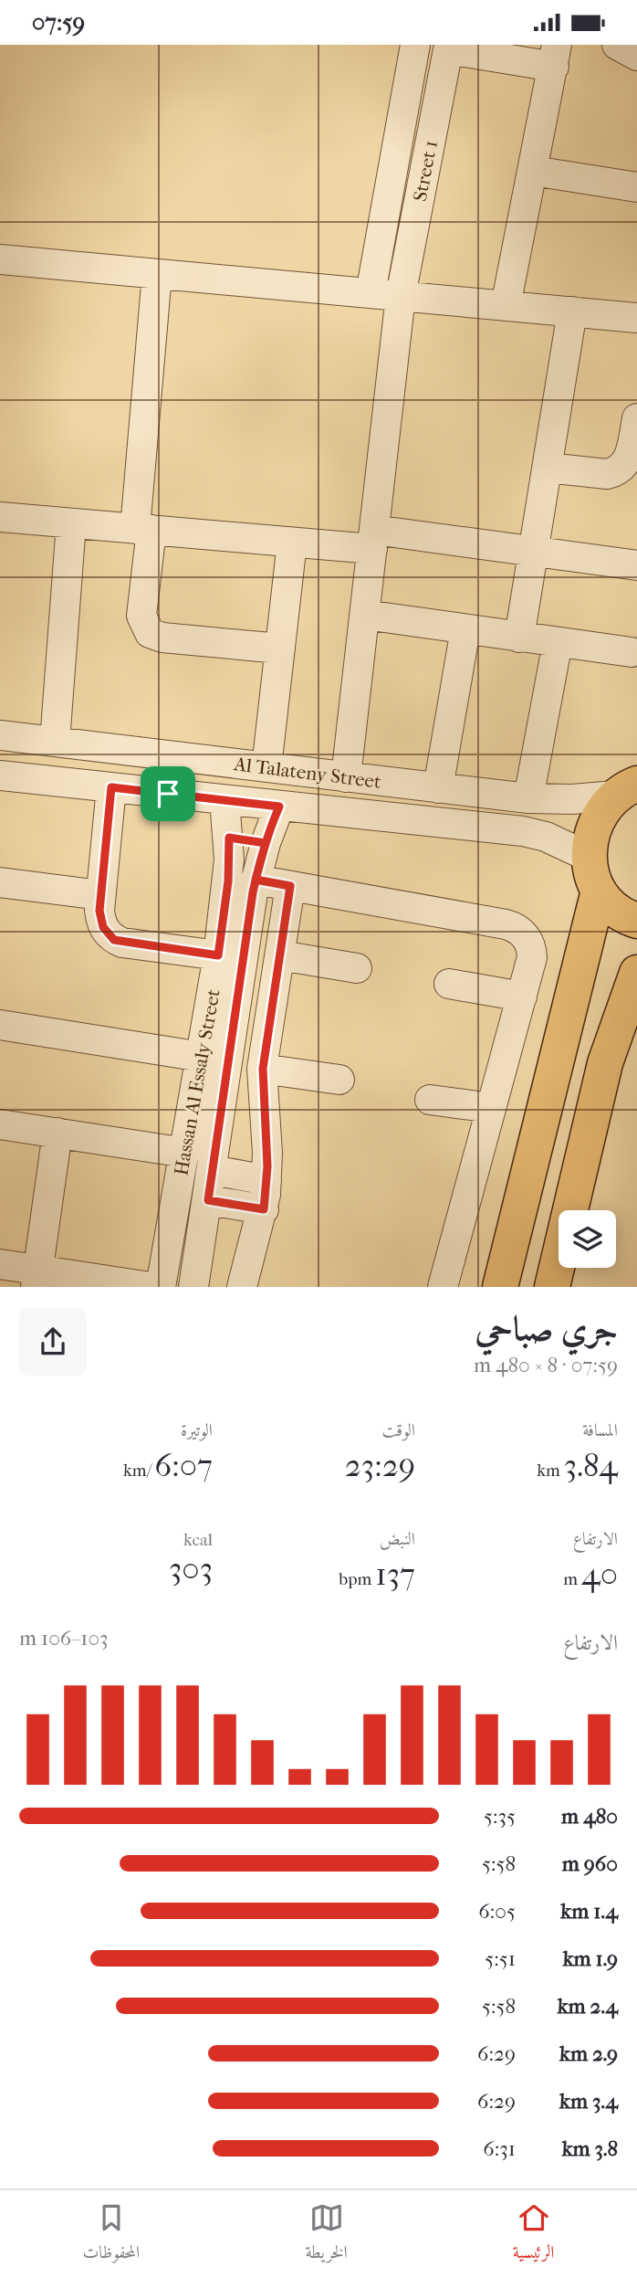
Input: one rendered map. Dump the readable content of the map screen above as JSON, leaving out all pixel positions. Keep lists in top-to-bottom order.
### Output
{
  "streets": {
    "street": ["Street 1", "Al Talateny Street", "Hassan Al Essaly Street"]
  },
  "crossings": [
    ["Street 1", "Al Talateny Street"],
    ["Al Talateny Street", "Hassan Al Essaly Street"]
  ],
  "page": {
    "status": "07:59",
    "heading": ["جري صباحي", "07:59 · 8 × 480 m"],
    "stats": [
      ["المسافة", "3.84 km"],
      ["الوقت", "23:29"],
      ["الوتيرة", "6:07 /km"],
      ["الارتفاع", "40 m"],
      ["النبض", "137 bpm"],
      ["kcal", "303"]
    ],
    "chart": ["الارتفاع", "103–106 m"],
    "list": [
      {
        "name": "480 m",
        "note": "5:35"
      },
      {
        "name": "960 m",
        "note": "5:58"
      },
      {
        "name": "1.4 km",
        "note": "6:05"
      },
      {
        "name": "1.9 km",
        "note": "5:51"
      },
      {
        "name": "2.4 km",
        "note": "5:58"
      },
      {
        "name": "2.9 km",
        "note": "6:29"
      },
      {
        "name": "3.4 km",
        "note": "6:29"
      },
      {
        "name": "3.8 km",
        "note": "6:31"
      }
    ],
    "tabs": ["الرئيسية", "الخريطة", "المحفوظات"]
  }
}
